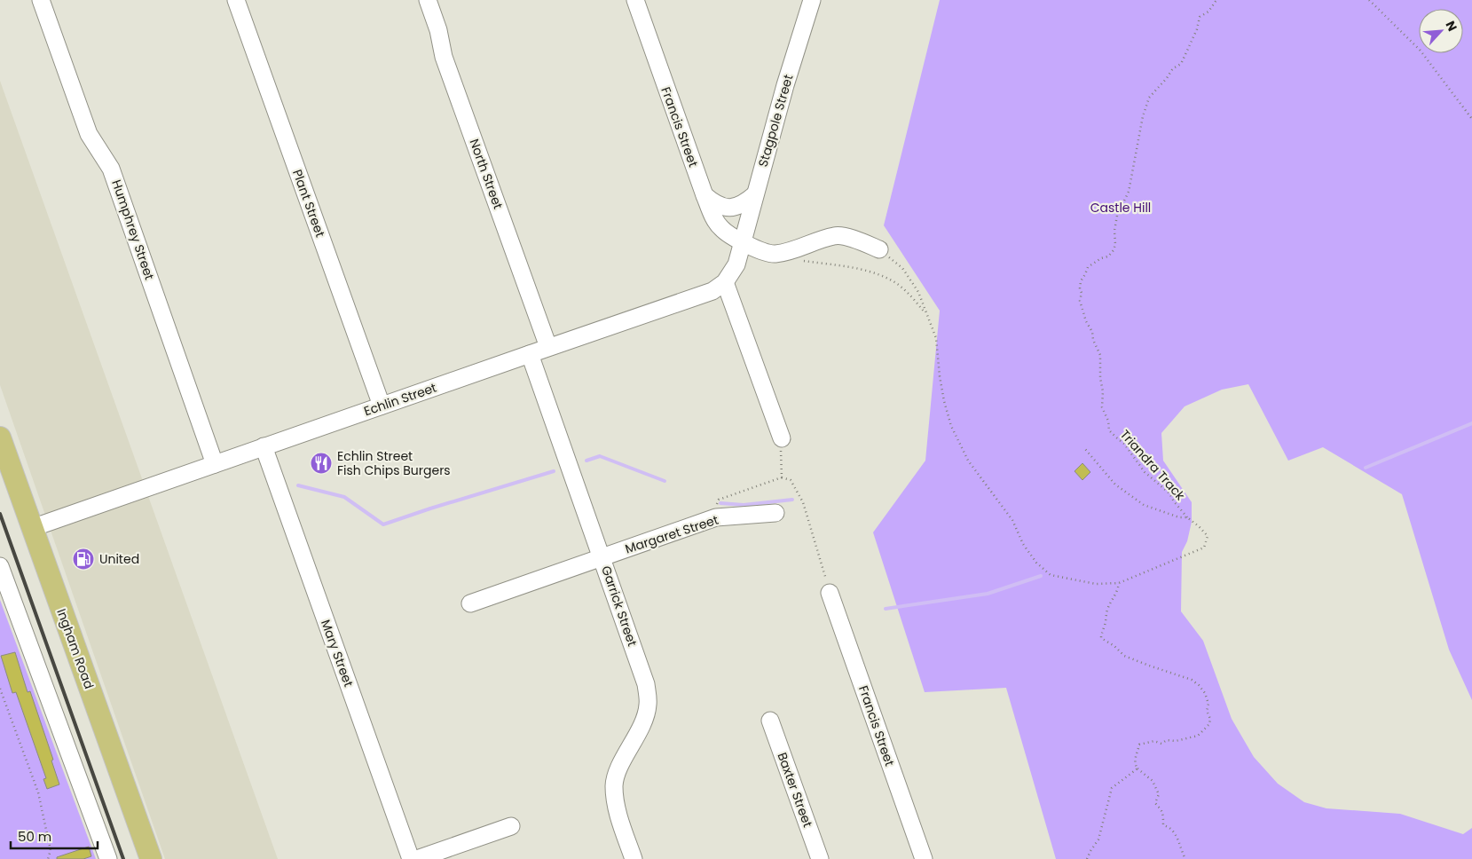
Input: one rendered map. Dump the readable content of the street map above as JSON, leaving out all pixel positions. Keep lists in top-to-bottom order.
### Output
{
  "streets": {
    "main road": ["Ingham Road"],
    "street": [
      "Stagpole Street",
      "Francis Street",
      "North Street",
      "Plant Street",
      "Humphrey Street",
      "Echlin Street",
      "Margaret Street",
      "Garrick Street",
      "Mary Street",
      "Baxter Street"
    ],
    "path": ["Triandra Track"]
  },
  "crossings": [
    ["Stagpole Street", "Francis Street"],
    ["Stagpole Street", "Echlin Street"],
    ["Francis Street", "Echlin Street"],
    ["North Street", "Echlin Street"],
    ["Plant Street", "Echlin Street"],
    ["Humphrey Street", "Echlin Street"],
    ["Echlin Street", "Garrick Street"],
    ["Echlin Street", "Ingham Road"],
    ["Echlin Street", "Mary Street"],
    ["Margaret Street", "Garrick Street"]
  ],
  "parks": ["Castle Hill"],
  "places": {
    "restaurant": ["Echlin Street Fish Chips Burgers"],
    "fuel station": ["United"]
  },
  "scale_bar": "50 m",
  "north": "top right"
}
